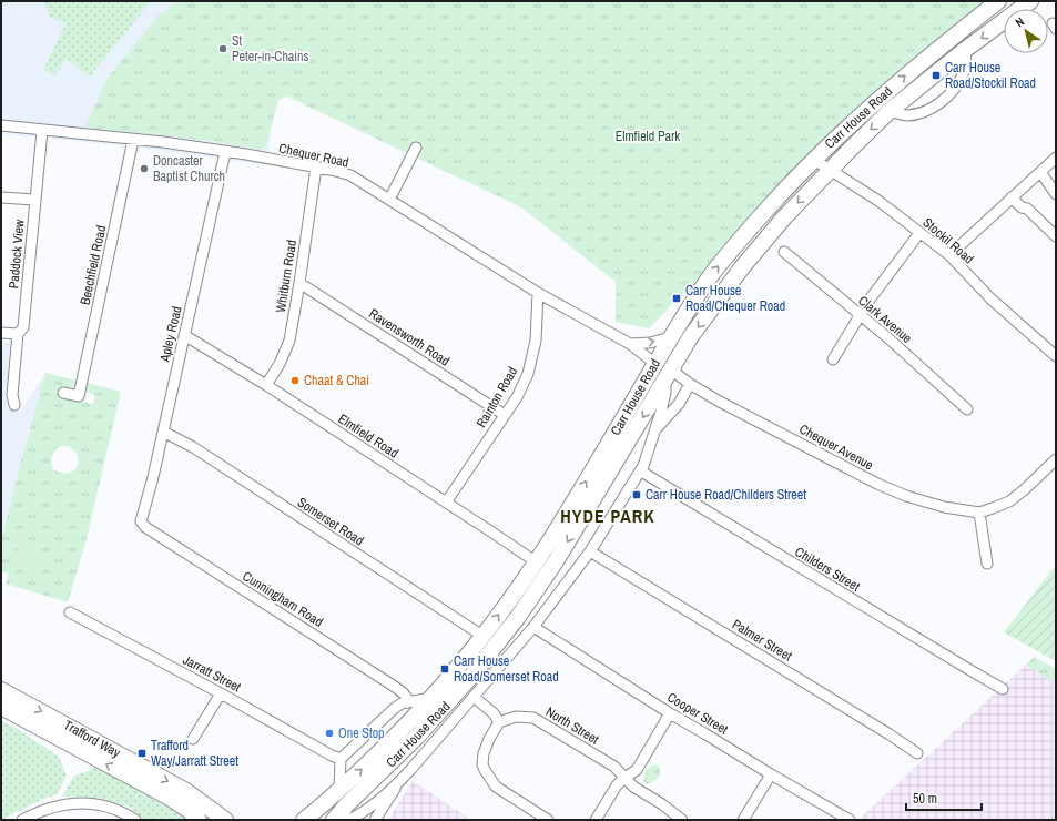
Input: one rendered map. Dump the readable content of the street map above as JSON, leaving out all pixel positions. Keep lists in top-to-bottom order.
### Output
{
  "streets": {
    "highway": ["Carr House Road", "Trafford Way"],
    "street": [
      "Chequer Road",
      "Stockil Road",
      "Paddock View",
      "Beechfield Road",
      "Whitburn Road",
      "Clark Avenue",
      "Apley Road",
      "Ravensworth Road",
      "Rainton Road",
      "Elmfield Road",
      "Chequer Avenue",
      "Somerset Road",
      "Childers Street",
      "Cunningham Road",
      "Palmer Street",
      "Jarratt Street",
      "Cooper Street",
      "North Street"
    ]
  },
  "crossings": [
    ["Carr House Road", "Chequer Road"],
    ["Carr House Road", "Stockil Road"],
    ["Carr House Road", "Elmfield Road"],
    ["Carr House Road", "Chequer Avenue"],
    ["Carr House Road", "Somerset Road"],
    ["Chequer Road", "Paddock View"],
    ["Chequer Road", "Beechfield Road"],
    ["Chequer Road", "Whitburn Road"],
    ["Chequer Road", "Apley Road"],
    ["Chequer Road", "Rainton Road"],
    ["Whitburn Road", "Ravensworth Road"],
    ["Whitburn Road", "Elmfield Road"],
    ["Apley Road", "Elmfield Road"],
    ["Apley Road", "Somerset Road"],
    ["Apley Road", "Cunningham Road"],
    ["Ravensworth Road", "Rainton Road"],
    ["Rainton Road", "Elmfield Road"]
  ],
  "districts": ["HYDE PARK"],
  "parks": ["Elmfield Park"],
  "places": {
    "other": [
      "St Peter-in-Chains",
      "Doncaster Baptist Church",
      "Chaat & Chai",
      "One Stop"
    ],
    "transit": [
      "Carr House Road/Stockil Road",
      "Carr House Road/Chequer Road",
      "Carr House Road/Childers Street",
      "Carr House Road/Somerset Road",
      "Trafford Way/Jarratt Street"
    ]
  },
  "scale_bar": "50 m",
  "north": "top left"
}
